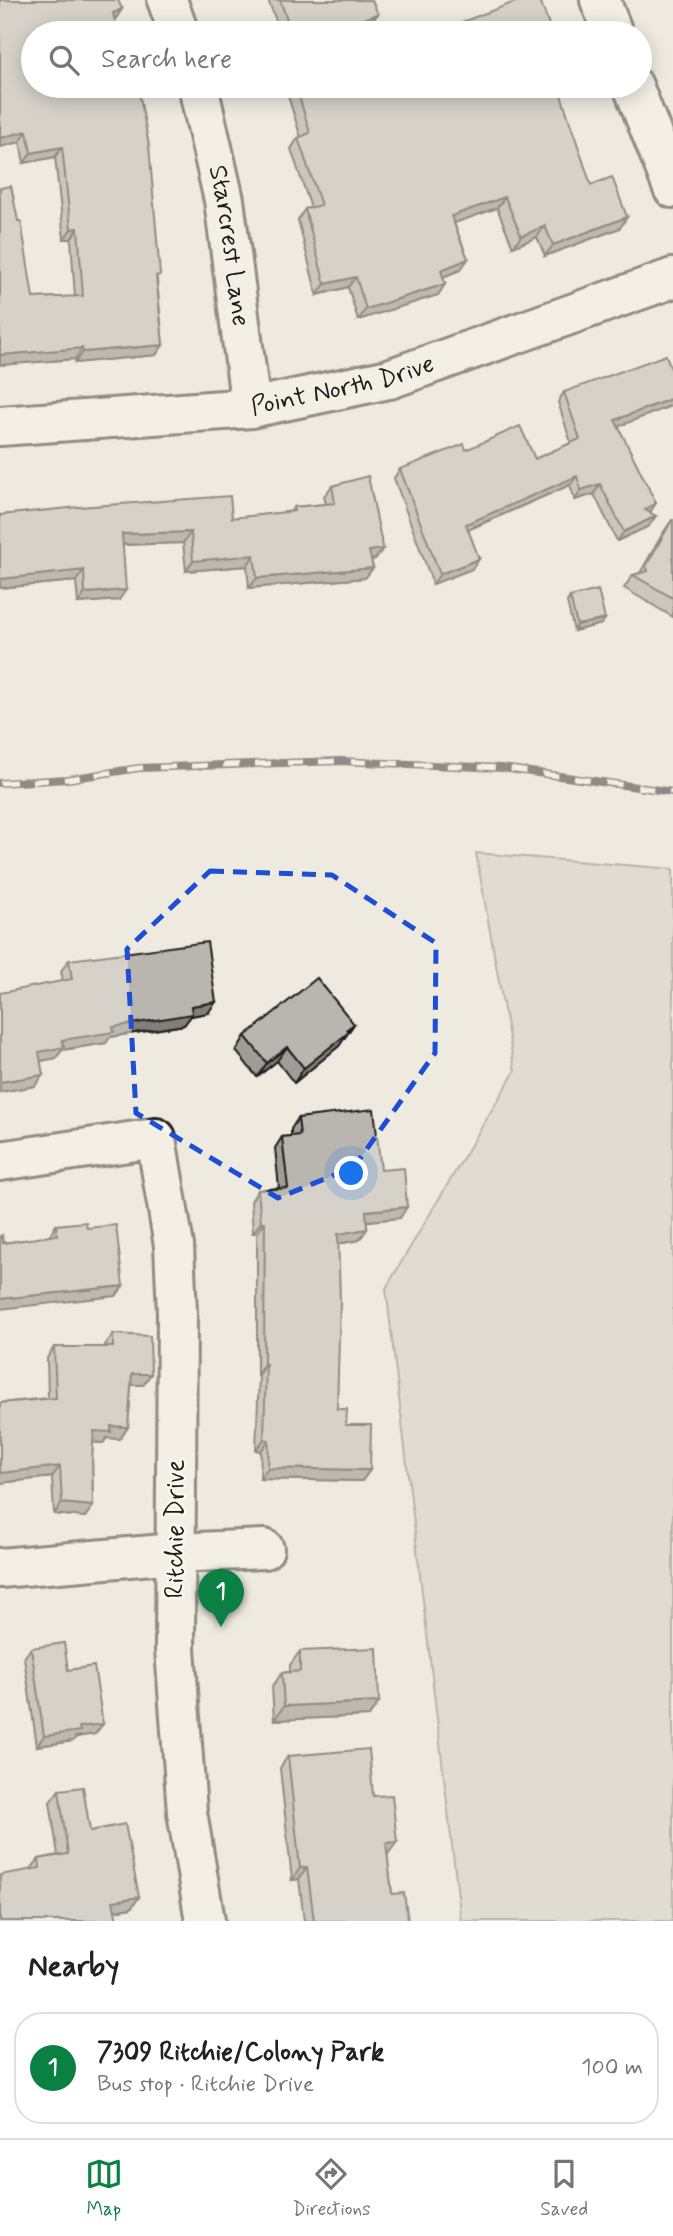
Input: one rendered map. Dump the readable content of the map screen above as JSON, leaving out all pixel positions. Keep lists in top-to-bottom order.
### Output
{
  "streets": {
    "street": ["Starcrest Lane", "Point North Drive", "Ritchie Drive"]
  },
  "crossings": [
    ["Starcrest Lane", "Point North Drive"]
  ],
  "page": {
    "search": "Search here",
    "pins": "1",
    "heading": "Nearby",
    "list": [
      {
        "mark": "1",
        "name": "7309 Ritchie/Colony Park",
        "note": "Bus stop · Ritchie Drive",
        "value": "100 m"
      }
    ],
    "nav": ["Map", "Directions", "Saved"]
  }
}
